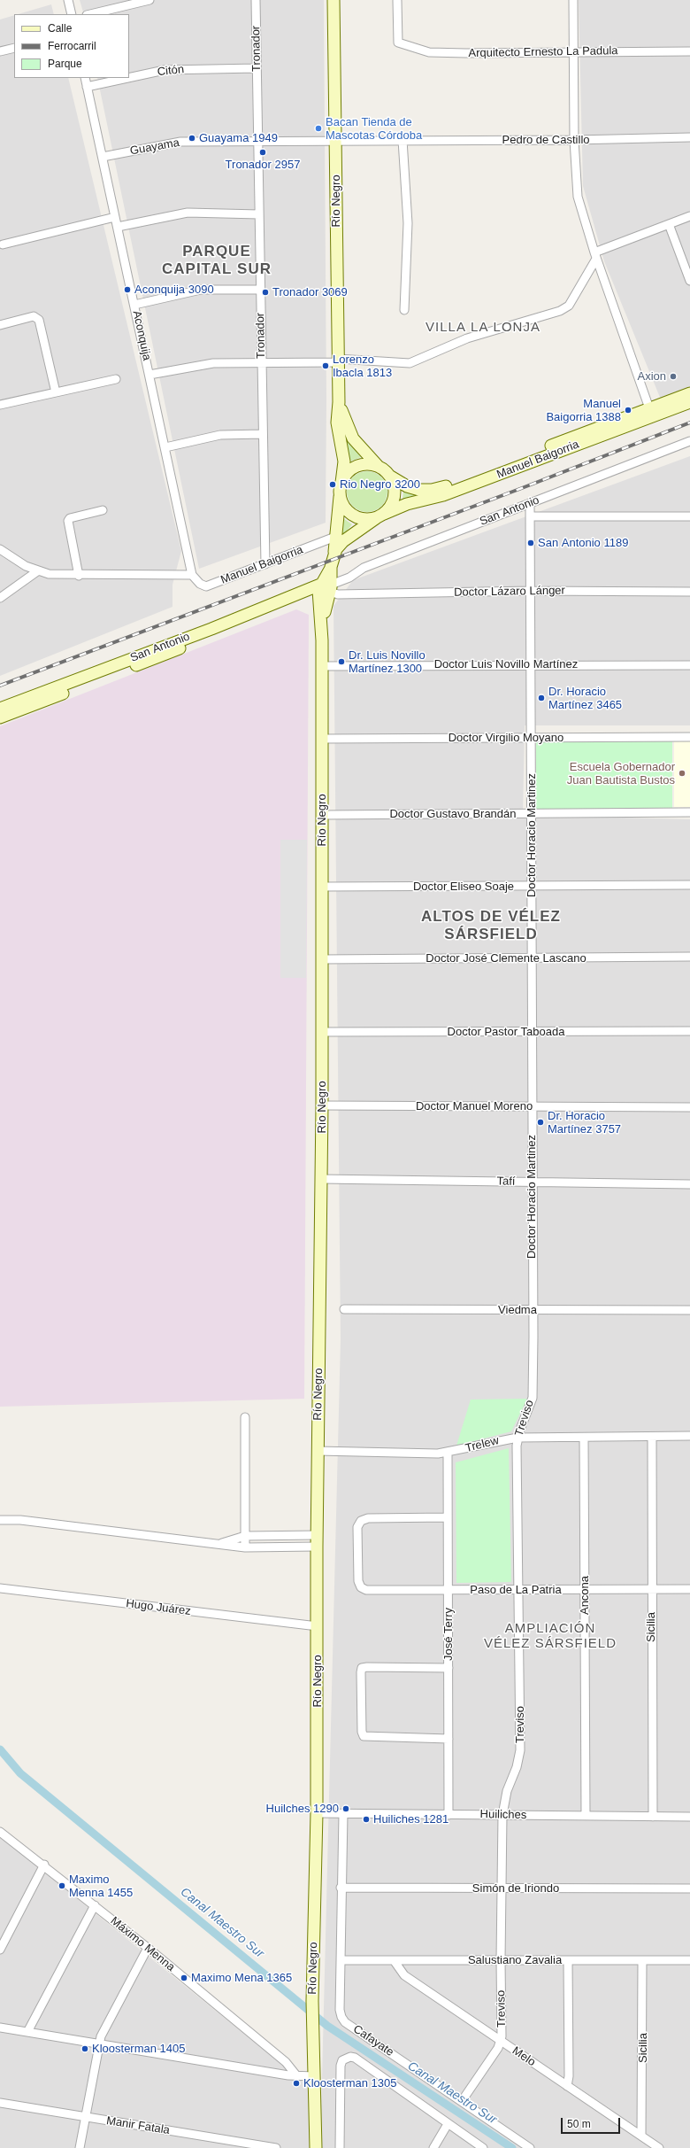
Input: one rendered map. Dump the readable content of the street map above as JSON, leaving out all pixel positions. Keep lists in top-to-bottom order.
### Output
{
  "streets": {
    "main road": ["Río Negro", "Manuel Baigorria", "San Antonio"],
    "street": [
      "Tronador",
      "Arquitecto Ernesto La Padula",
      "Citón",
      "Pedro de Castillo",
      "Guayama",
      "Aconquija",
      "Doctor Lázaro Lánger",
      "Doctor Luis Novillo Martínez",
      "Doctor Virgilio Moyano",
      "Doctor Gustavo Brandán",
      "Doctor Horacio Martinez",
      "Doctor Eliseo Soaje",
      "Doctor José Clemente Lascano",
      "Doctor Pastor Taboada",
      "Doctor Manuel Moreno",
      "Tafí",
      "Viedma",
      "Treviso",
      "Trelew",
      "Paso de La Patria",
      "Ancona",
      "Hugo Juárez",
      "Sicilia",
      "José Terry",
      "Huiliches",
      "Simón de Iriondo",
      "Máximo Menna",
      "Salustiano Zavalia",
      "Cafayate",
      "Melo",
      "Manir Fatala"
    ]
  },
  "crossings": [
    ["Tronador", "Citón"],
    ["Tronador", "Guayama"],
    ["Tronador", "Manuel Baigorria"],
    ["Citón", "Aconquija"],
    ["Pedro de Castillo", "Guayama"],
    ["Pedro de Castillo", "Río Negro"],
    ["Guayama", "Río Negro"],
    ["Guayama", "Aconquija"],
    ["Río Negro", "Manuel Baigorria"],
    ["Río Negro", "San Antonio"],
    ["Río Negro", "Doctor Lázaro Lánger"],
    ["Río Negro", "Doctor Luis Novillo Martínez"],
    ["Río Negro", "Doctor Virgilio Moyano"],
    ["Río Negro", "Doctor Gustavo Brandán"],
    ["Río Negro", "Doctor Eliseo Soaje"],
    ["Río Negro", "Doctor José Clemente Lascano"],
    ["Río Negro", "Doctor Pastor Taboada"],
    ["Río Negro", "Doctor Manuel Moreno"],
    ["Río Negro", "Tafí"],
    ["Río Negro", "Trelew"],
    ["Río Negro", "Hugo Juárez"],
    ["Río Negro", "Huiliches"],
    ["Aconquija", "Manuel Baigorria"],
    ["San Antonio", "Doctor Lázaro Lánger"],
    ["San Antonio", "Doctor Horacio Martinez"],
    ["Doctor Lázaro Lánger", "Doctor Horacio Martinez"],
    ["Doctor Luis Novillo Martínez", "Doctor Horacio Martinez"],
    ["Doctor Virgilio Moyano", "Doctor Horacio Martinez"],
    ["Doctor Gustavo Brandán", "Doctor Horacio Martinez"],
    ["Doctor Horacio Martinez", "Doctor Eliseo Soaje"],
    ["Doctor Horacio Martinez", "Doctor José Clemente Lascano"],
    ["Doctor Horacio Martinez", "Doctor Pastor Taboada"],
    ["Doctor Horacio Martinez", "Doctor Manuel Moreno"],
    ["Doctor Horacio Martinez", "Tafí"],
    ["Doctor Horacio Martinez", "Viedma"],
    ["Doctor Horacio Martinez", "Treviso"],
    ["Treviso", "Trelew"],
    ["Treviso", "Paso de La Patria"],
    ["Treviso", "Huiliches"],
    ["Treviso", "Simón de Iriondo"],
    ["Treviso", "Salustiano Zavalia"],
    ["Treviso", "Cafayate"],
    ["Treviso", "Melo"],
    ["Trelew", "Ancona"],
    ["Trelew", "Sicilia"],
    ["Trelew", "José Terry"],
    ["Paso de La Patria", "Ancona"],
    ["Paso de La Patria", "Sicilia"],
    ["Paso de La Patria", "José Terry"],
    ["Ancona", "Huiliches"],
    ["Sicilia", "Huiliches"],
    ["Sicilia", "Salustiano Zavalia"],
    ["Sicilia", "Melo"],
    ["José Terry", "Huiliches"],
    ["Salustiano Zavalia", "Cafayate"],
    ["Salustiano Zavalia", "Melo"]
  ],
  "districts": [
    "PARQUE CAPITAL SUR",
    "VILLA LA LONJA",
    "ALTOS DE VÉLEZ SÁRSFIELD",
    "AMPLIACIÓN VÉLEZ SÁRSFIELD"
  ],
  "water": ["Canal Maestro Sur"],
  "places": [
    "Bacan Tienda de Mascotas Córdoba",
    "Guayama 1949",
    "Tronador 2957",
    "Aconquija 3090",
    "Tronador 3069",
    "Lorenzo Ibacla 1813",
    "Axion",
    "Manuel Baigorria 1388",
    "Rio Negro 3200",
    "San Antonio 1189",
    "Dr. Luis Novillo Martínez 1300",
    "Dr. Horacio Martínez 3465",
    "Escuela Gobernador Juan Bautista Bustos",
    "Dr. Horacio Martínez 3757",
    "Huilches 1290",
    "Huiliches 1281",
    "Maximo Menna 1455",
    "Maximo Mena 1365",
    "Kloosterman 1405",
    "Kloosterman 1305"
  ],
  "legend": ["Calle", "Ferrocarril", "Parque"],
  "scale_bar": "50 m"
}
